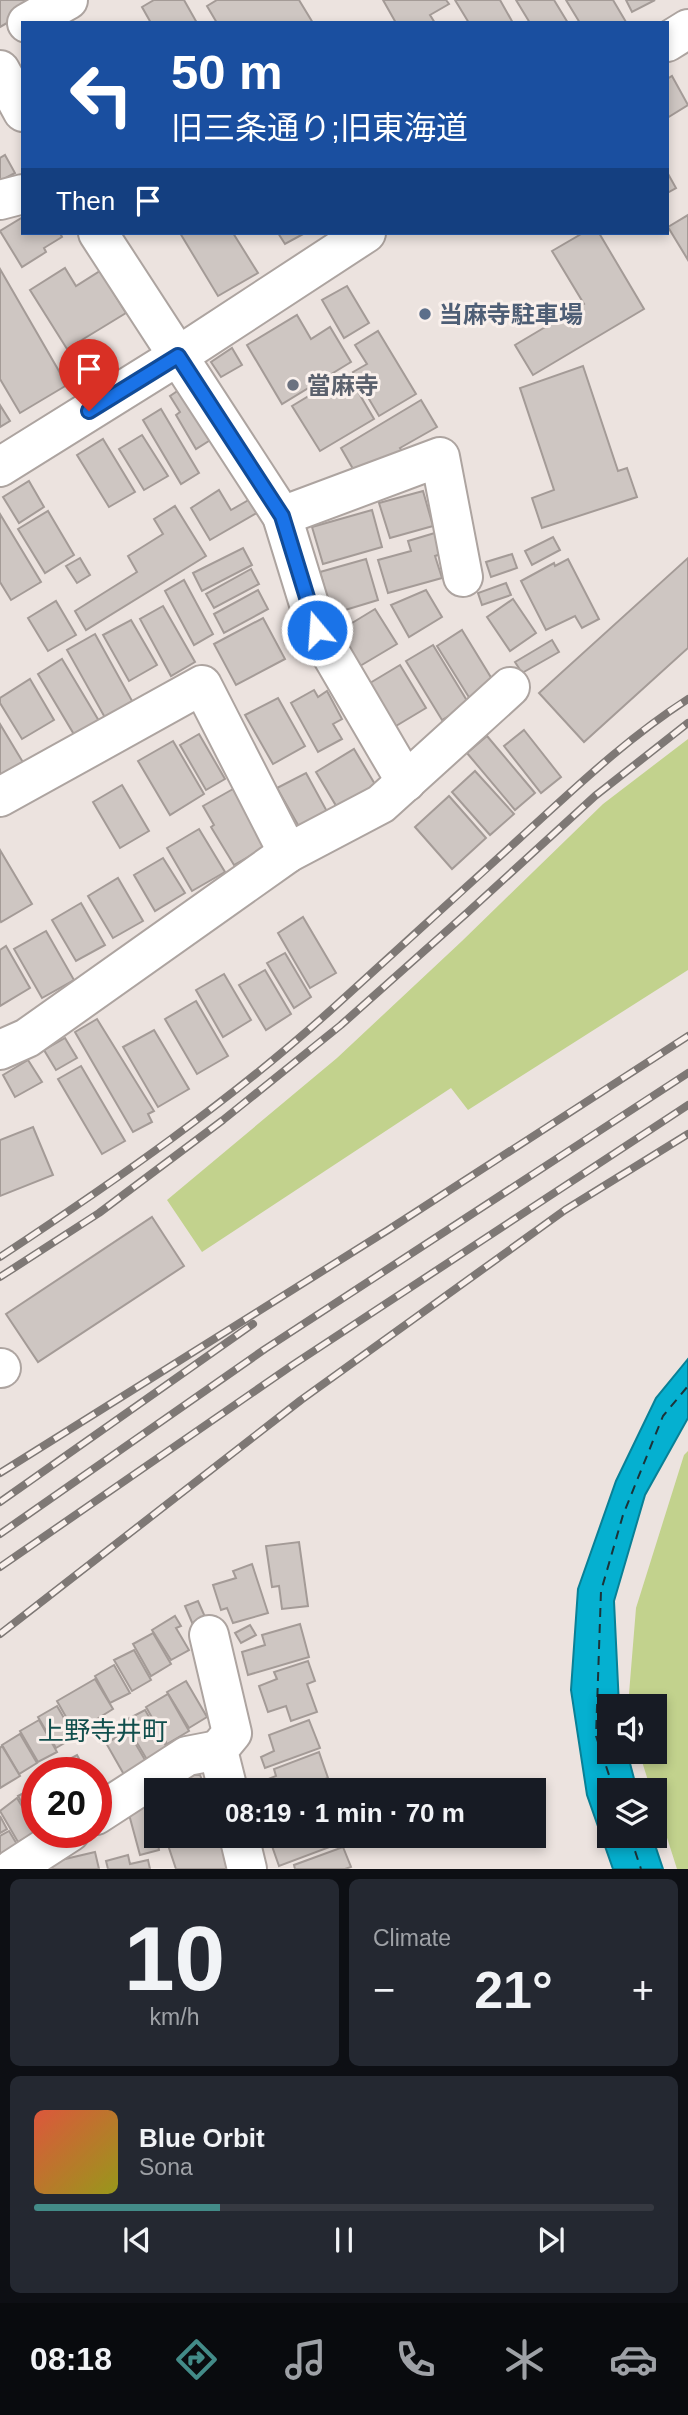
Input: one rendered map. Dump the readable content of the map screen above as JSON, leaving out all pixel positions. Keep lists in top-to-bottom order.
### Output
{
  "districts": ["上野寺井町"],
  "places": ["当麻寺駐車場", "當麻寺"],
  "page": {
    "turn": ["50 m", "旧三条通り;旧東海道"],
    "then": "Then",
    "limit": "20",
    "trip": "08:19 · 1 min · 70 m",
    "tile": [
      ["10", "km/h"],
      "Climate"
    ],
    "heat": ["−", "21°", "+"],
    "song": ["Blue Orbit", "Sona"],
    "tabs": "08:18"
  }
}
